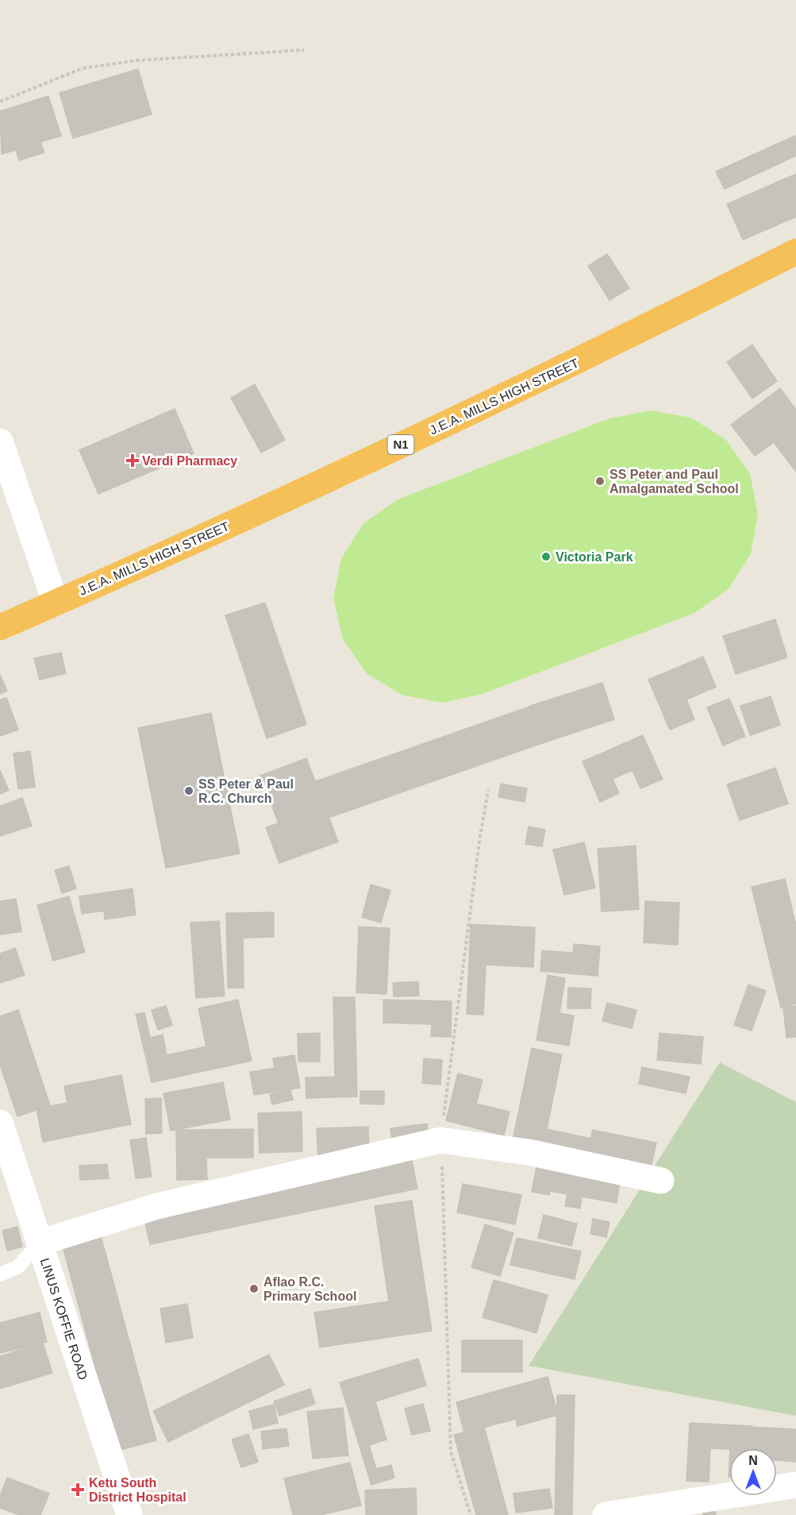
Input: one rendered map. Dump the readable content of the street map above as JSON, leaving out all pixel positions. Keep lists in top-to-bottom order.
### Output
{
  "streets": {
    "highway": ["J.E.A. MILLS HIGH STREET", "N1"],
    "street": ["LINUS KOFFIE ROAD"]
  },
  "places": {
    "health": ["Verdi Pharmacy", "Ketu South District Hospital"],
    "other": [
      "SS Peter and Paul Amalgamated School",
      "Victoria Park",
      "SS Peter & Paul R.C. Church",
      "Aflao R.C. Primary School"
    ]
  },
  "north": "top"
}
